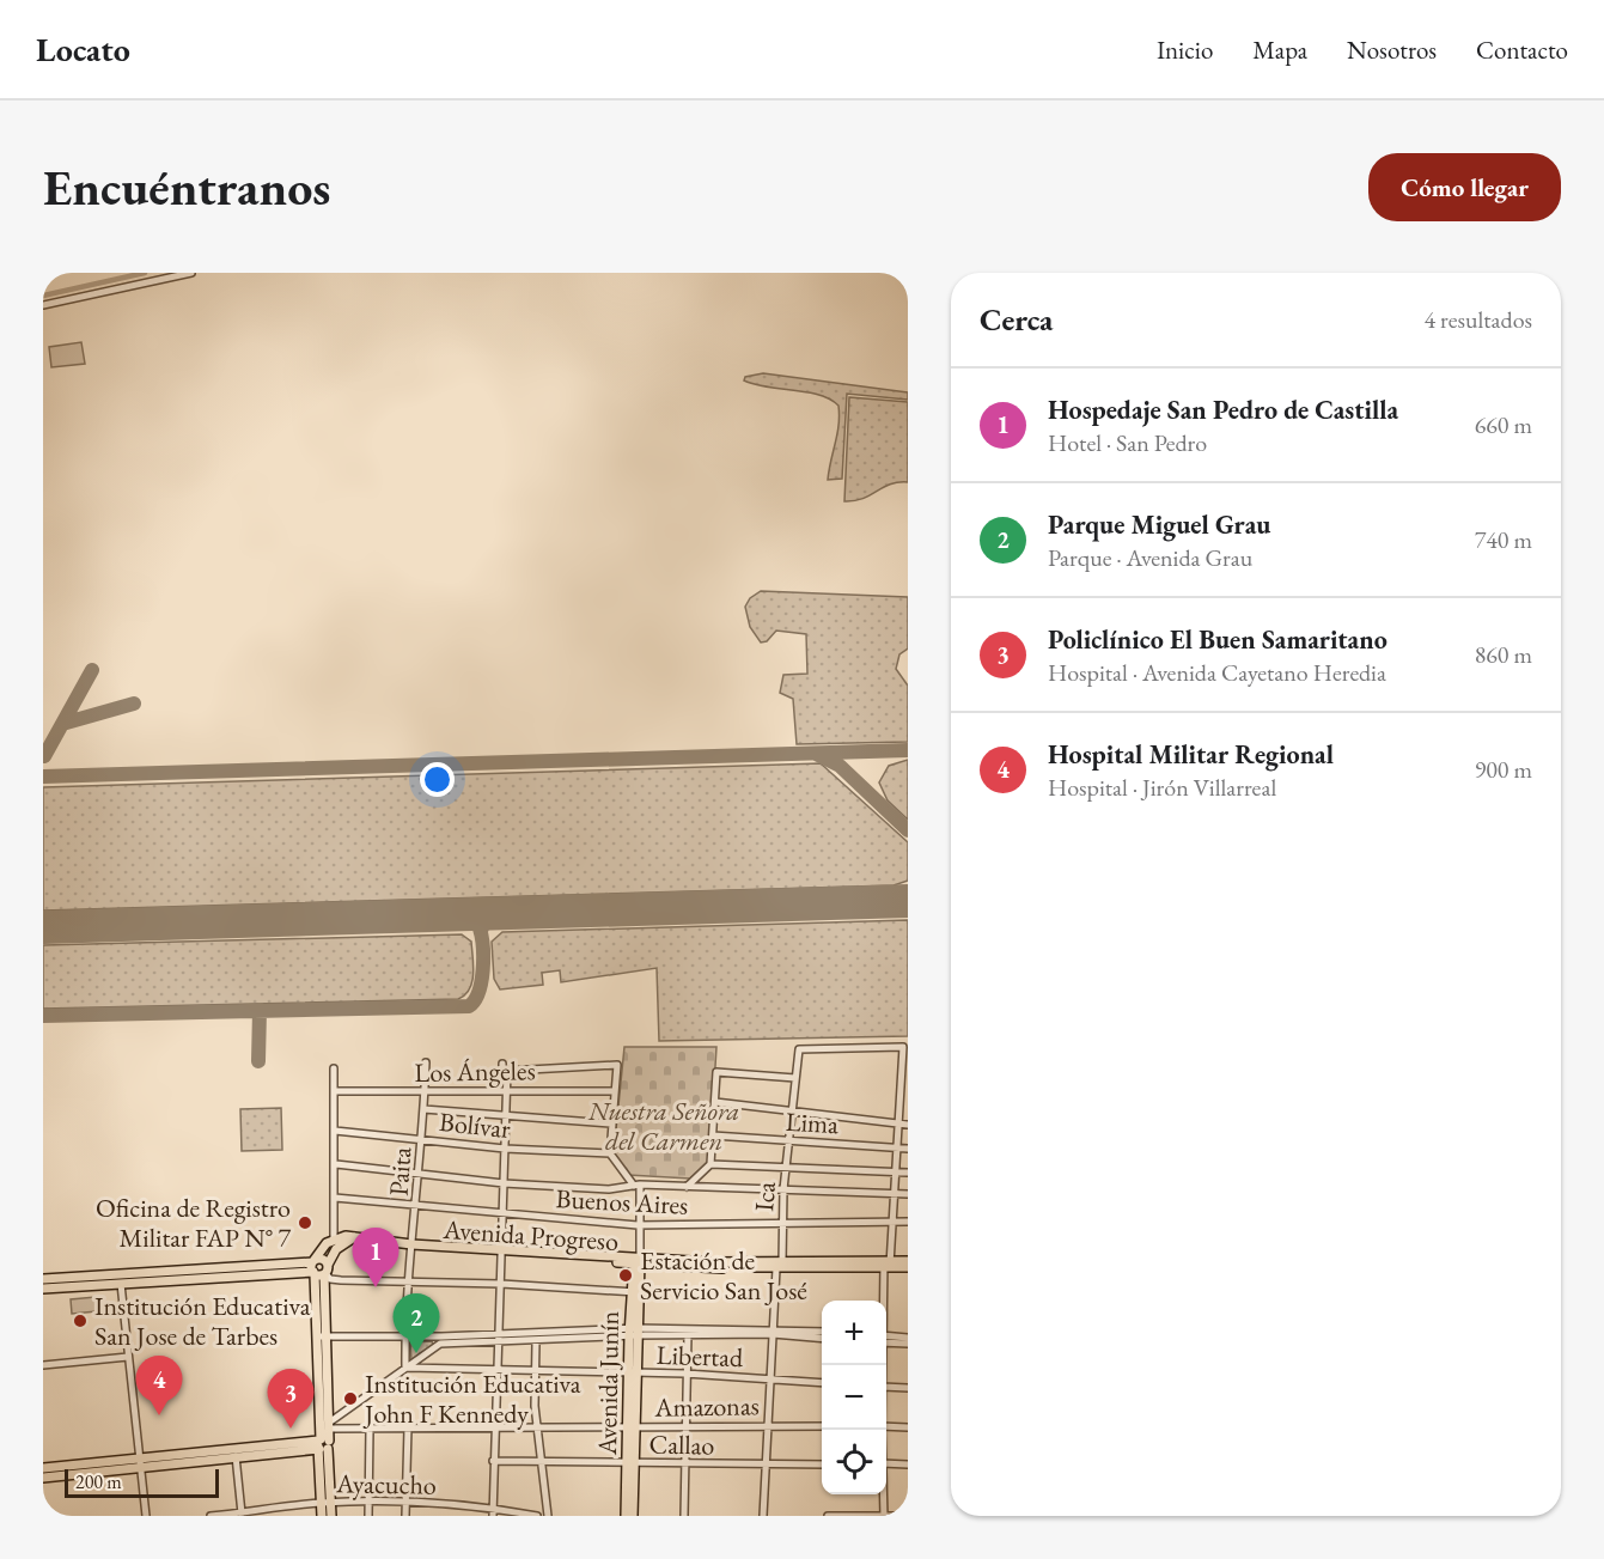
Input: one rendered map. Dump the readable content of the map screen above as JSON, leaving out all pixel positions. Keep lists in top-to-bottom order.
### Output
{
  "streets": {
    "main road": ["Avenida Progreso", "Avenida Junín"],
    "street": [
      "Los Ángeles",
      "Lima",
      "Bolívar",
      "Paita",
      "Ica",
      "Buenos Aires",
      "Libertad",
      "Amazonas",
      "Callao",
      "Ayacucho"
    ]
  },
  "crossings": [
    ["Los Ángeles", "Paita"],
    ["Lima", "Ica"],
    ["Bolívar", "Paita"],
    ["Paita", "Buenos Aires"],
    ["Paita", "Avenida Progreso"],
    ["Paita", "Libertad"],
    ["Ica", "Buenos Aires"],
    ["Ica", "Avenida Progreso"],
    ["Ica", "Libertad"],
    ["Ica", "Amazonas"],
    ["Ica", "Callao"],
    ["Buenos Aires", "Avenida Junín"],
    ["Avenida Progreso", "Avenida Junín"],
    ["Libertad", "Avenida Junín"],
    ["Avenida Junín", "Amazonas"],
    ["Avenida Junín", "Callao"]
  ],
  "parks": ["Nuestra Señora del Carmen"],
  "places": [
    "Oficina de Registro Militar FAP N° 7",
    "Estación de Servicio San José",
    "Institución Educativa San Jose de Tarbes",
    "Institución Educativa John F Kennedy"
  ],
  "scale_bar": "200 m",
  "page": {
    "header": "Locato",
    "nav": [
      "Inicio",
      "Mapa",
      "Nosotros",
      "Contacto"
    ],
    "buttons": "Cómo llegar",
    "title": "Encuéntranos",
    "heading": ["Cerca", "4 resultados"],
    "list": [
      {
        "mark": "1",
        "name": "Hospedaje San Pedro de Castilla",
        "note": "Hotel · San Pedro",
        "value": "660 m"
      },
      {
        "mark": "2",
        "name": "Parque Miguel Grau",
        "note": "Parque · Avenida Grau",
        "value": "740 m"
      },
      {
        "mark": "3",
        "name": "Policlínico El Buen Samaritano",
        "note": "Hospital · Avenida Cayetano Heredia",
        "value": "860 m"
      },
      {
        "mark": "4",
        "name": "Hospital Militar Regional",
        "note": "Hospital · Jirón Villarreal",
        "value": "900 m"
      }
    ],
    "pins": [
      "1",
      "2",
      "4",
      "3"
    ],
    "map_buttons": ["+", "−"],
    "scale": "200 m"
  }
}
